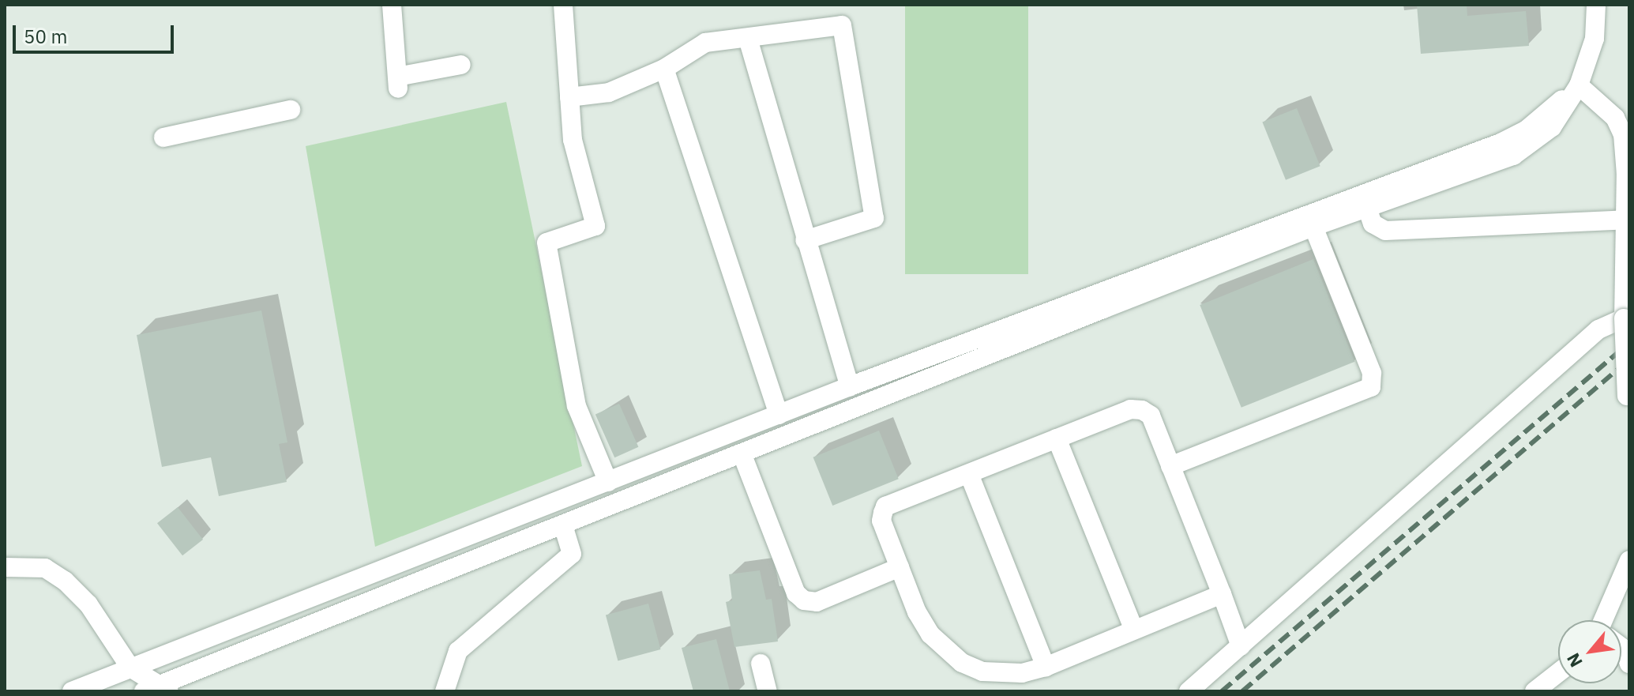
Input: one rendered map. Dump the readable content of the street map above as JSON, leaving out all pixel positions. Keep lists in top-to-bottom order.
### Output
{
  "scale_bar": "50 m",
  "north": "bottom left"
}
